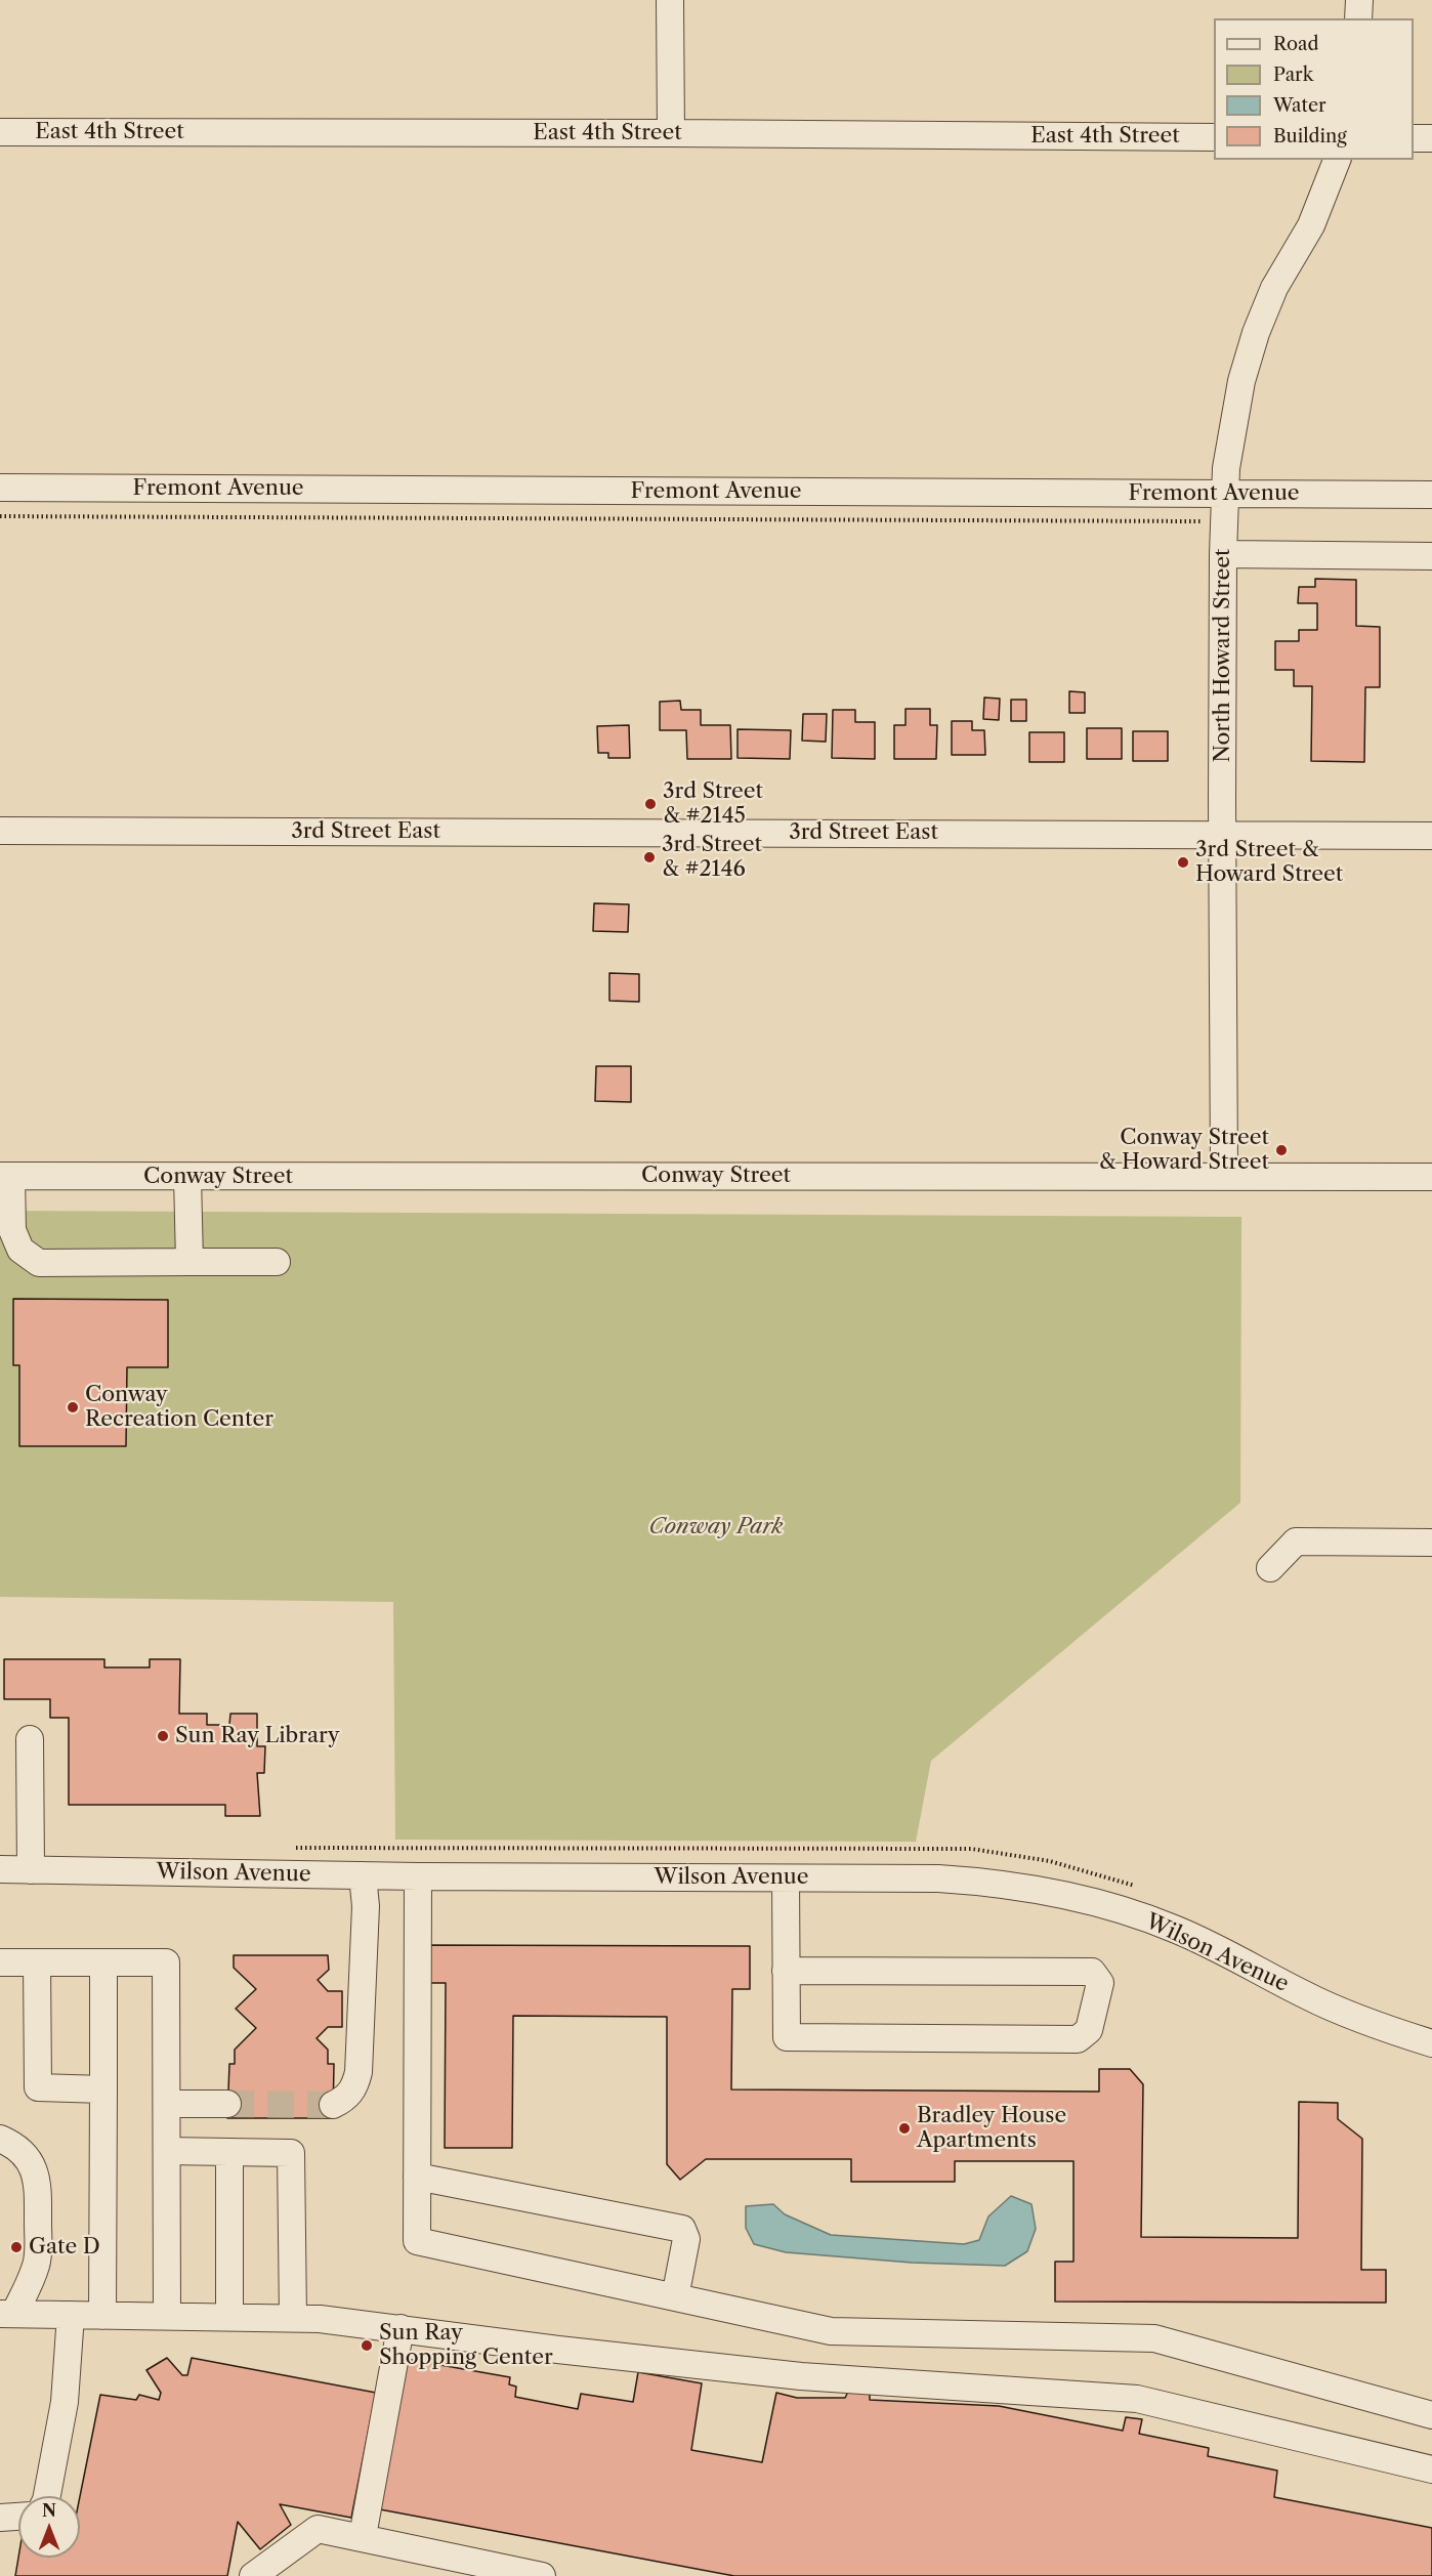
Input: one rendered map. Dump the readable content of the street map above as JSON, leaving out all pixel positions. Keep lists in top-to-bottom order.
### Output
{
  "streets": {
    "street": [
      "East 4th Street",
      "Fremont Avenue",
      "North Howard Street",
      "3rd Street East",
      "Conway Street",
      "Wilson Avenue"
    ]
  },
  "crossings": [
    ["Fremont Avenue", "North Howard Street"],
    ["North Howard Street", "3rd Street East"],
    ["North Howard Street", "Conway Street"]
  ],
  "parks": ["Conway Park"],
  "places": [
    "3rd Street & #2145",
    "3rd Street & #2146",
    "3rd Street & Howard Street",
    "Conway Street & Howard Street",
    "Conway Recreation Center",
    "Sun Ray Library",
    "Bradley House Apartments",
    "Gate D",
    "Sun Ray Shopping Center"
  ],
  "legend": [
    "Road",
    "Park",
    "Water",
    "Building"
  ],
  "north": "top"
}
